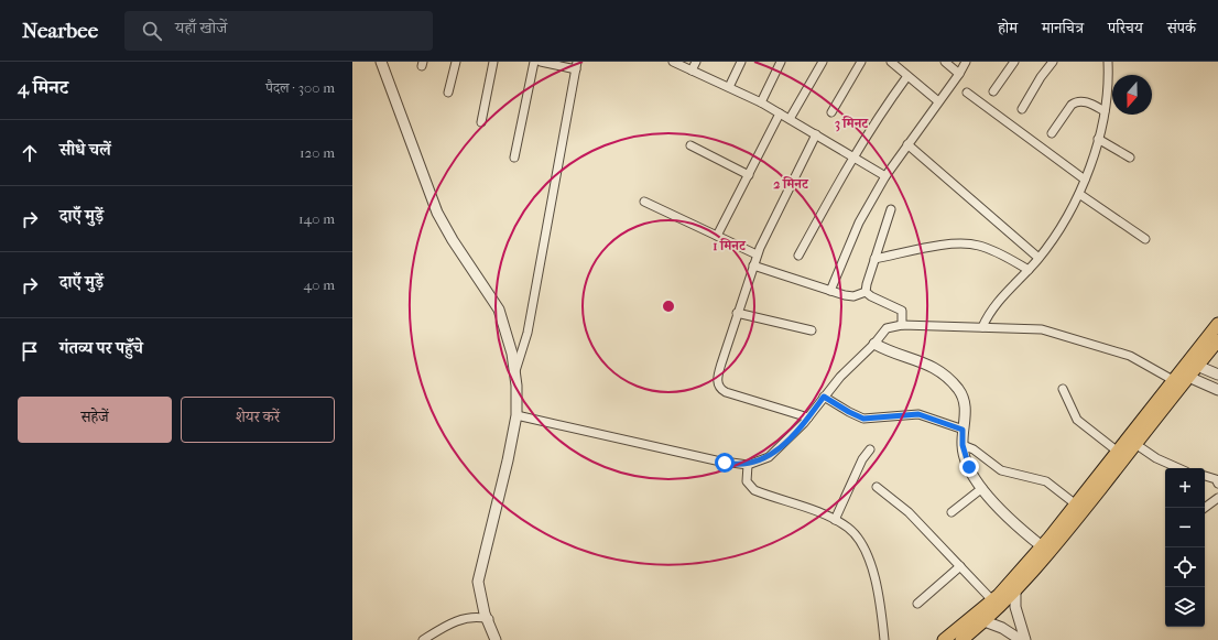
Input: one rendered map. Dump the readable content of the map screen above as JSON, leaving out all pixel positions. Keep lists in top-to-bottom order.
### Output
{
  "north": "bottom",
  "page": {
    "header": "Nearbee",
    "search": "यहाँ खोजें",
    "nav": [
      "होम",
      "मानचित्र",
      "परिचय",
      "संपर्क"
    ],
    "heading": ["4 मिनट", "पैदल · 300 m"],
    "list": [
      ["सीधे चलें", "120 m"],
      ["दाएँ मुड़ें", "140 m"],
      ["दाएँ मुड़ें", "40 m"],
      "गंतव्य पर पहुँचे"
    ],
    "buttons": ["सहेजें", "शेयर करें"],
    "map_buttons": ["+", "−"]
  },
  "rings": ["3 मिनट", "2 मिनट", "1 मिनट"]
}
